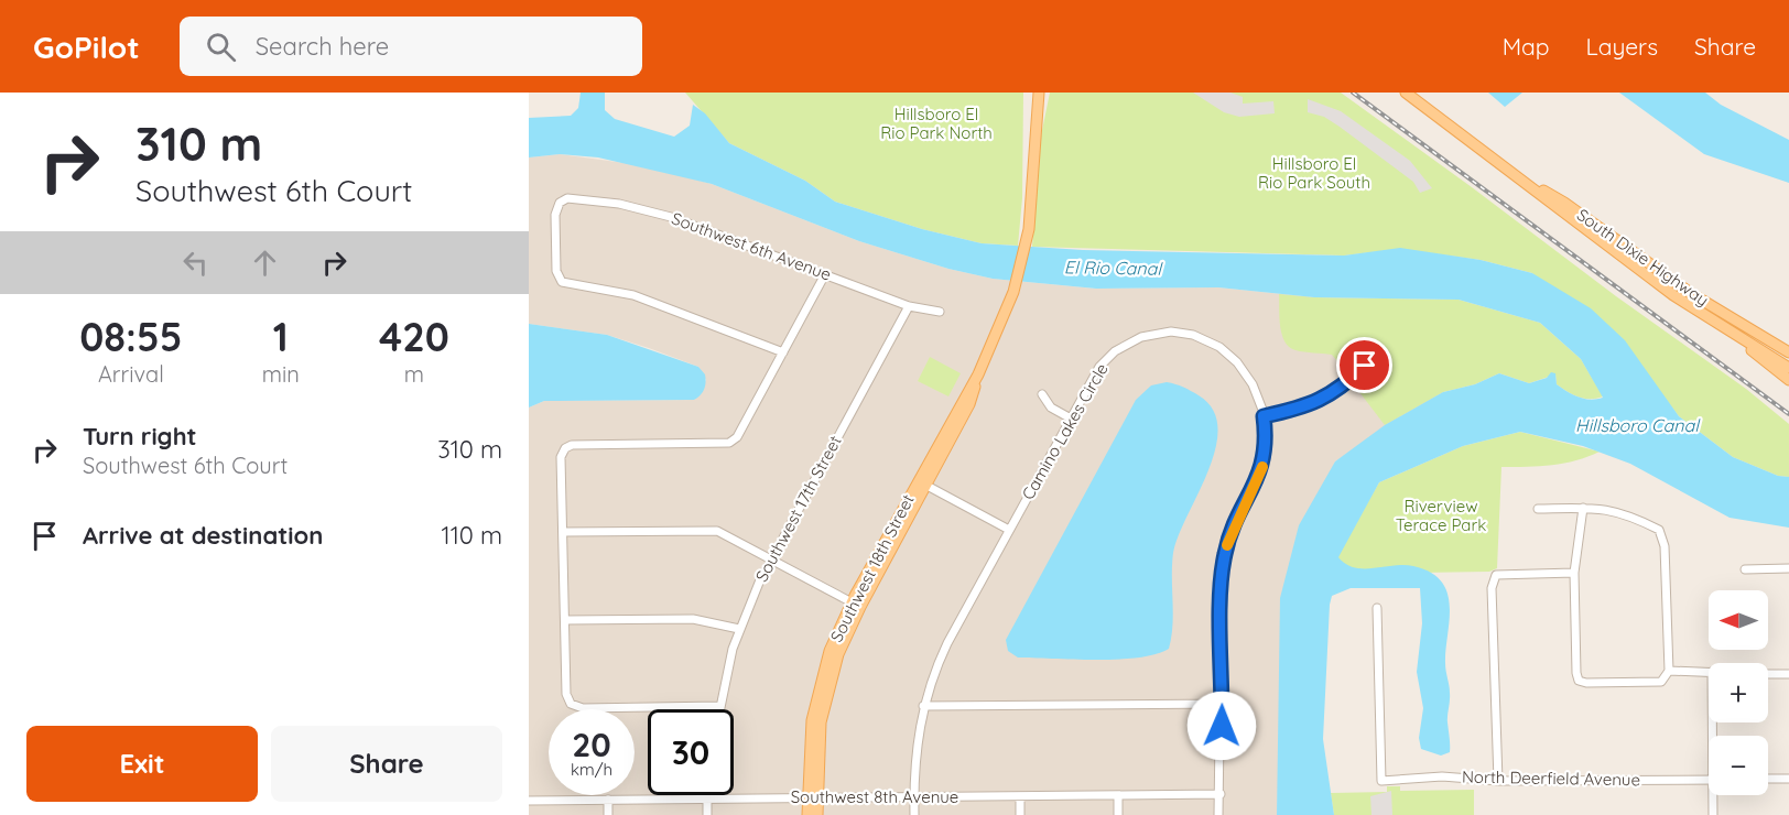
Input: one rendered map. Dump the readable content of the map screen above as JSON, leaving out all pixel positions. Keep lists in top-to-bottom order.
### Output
{
  "streets": {
    "main road": ["South Dixie Highway", "Southwest 18th Street"],
    "street": [
      "Southwest 6th Avenue",
      "Camino Lakes Circle",
      "Southwest 17th Street",
      "North Deerfield Avenue",
      "Southwest 8th Avenue"
    ]
  },
  "crossings": [
    ["Southwest 6th Avenue", "Southwest 17th Street"],
    ["Camino Lakes Circle", "Southwest 8th Avenue"],
    ["Southwest 18th Street", "Southwest 8th Avenue"]
  ],
  "water": ["El Rio Canal", "Hillsboro Canal"],
  "parks": ["Hillsboro El Rio Park North", "Hillsboro El Rio Park South", "Riverview Terace Park"],
  "north": "left",
  "page": {
    "header": "GoPilot",
    "search": "Search here",
    "nav": ["Map", "Layers", "Share"],
    "turn": ["310 m", "Southwest 6th Court"],
    "eta": [
      "08:55",
      "Arrival",
      "1",
      "min",
      "420",
      "m"
    ],
    "list": [
      {
        "name": "Turn right",
        "note": "Southwest 6th Court",
        "value": "310 m"
      },
      {
        "name": "Arrive at destination",
        "value": "110 m"
      }
    ],
    "map_buttons": ["+", "−"],
    "speed": "20 km/h",
    "limit": "30",
    "buttons": ["Exit", "Share"]
  }
}
